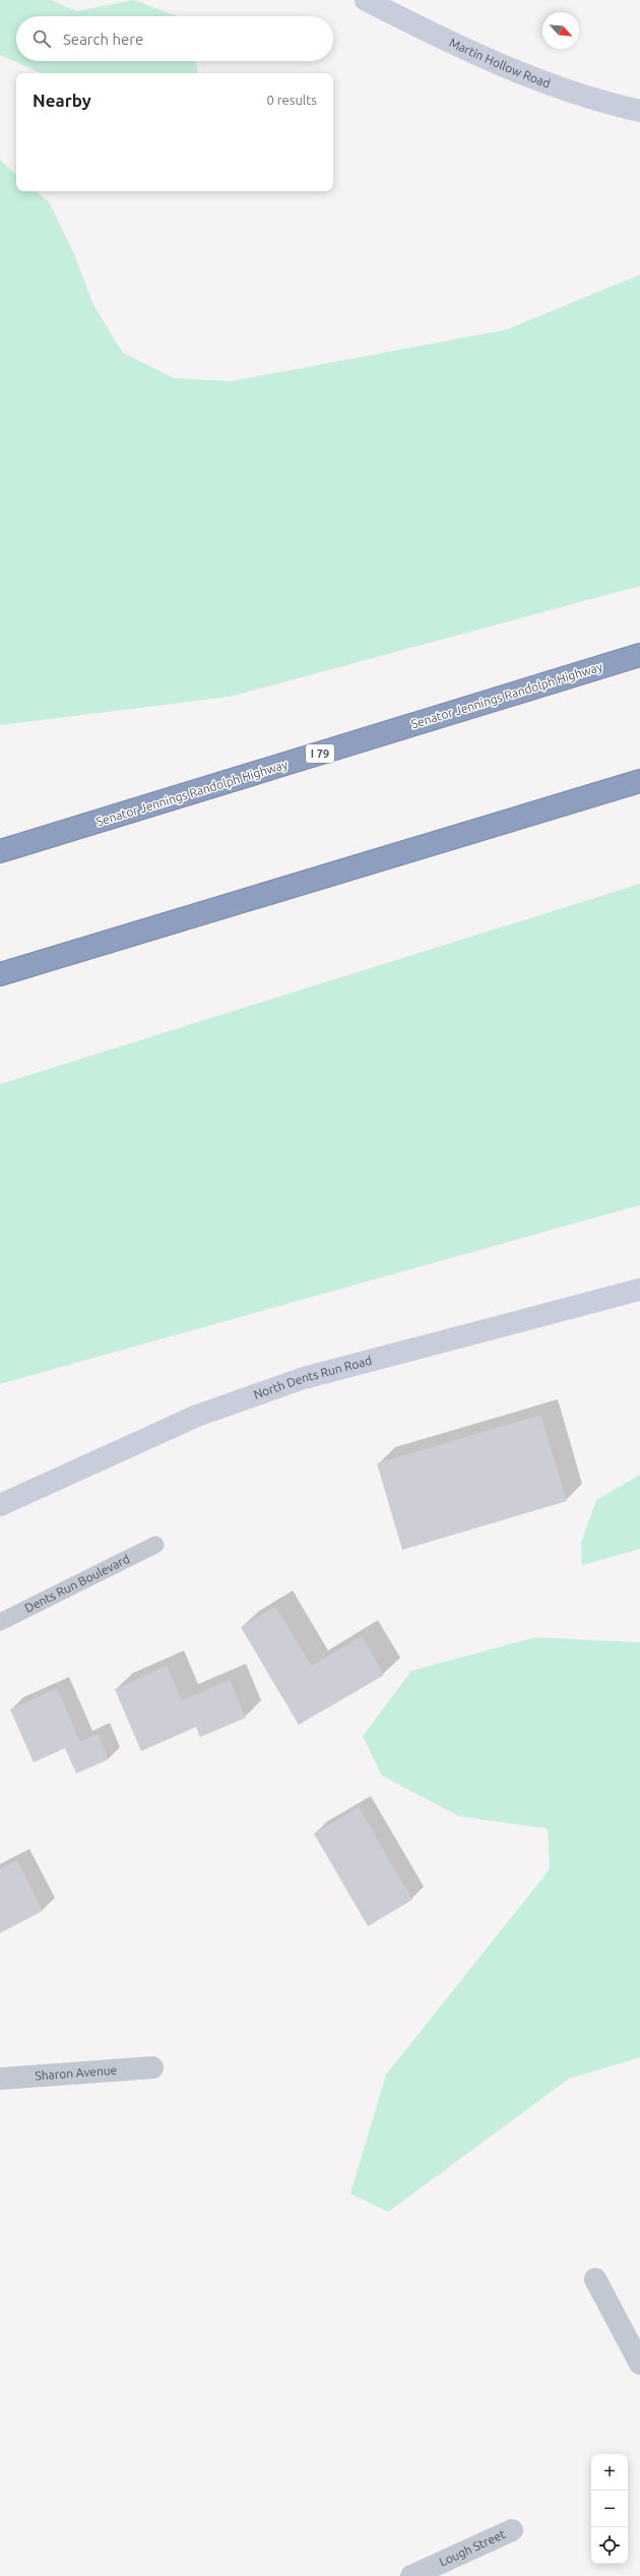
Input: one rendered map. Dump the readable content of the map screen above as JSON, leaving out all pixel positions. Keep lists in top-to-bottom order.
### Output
{
  "streets": {
    "highway": ["Senator Jennings Randolph Highway", "I 79"],
    "street": [
      "Martin Hollow Road",
      "North Dents Run Road",
      "Sharon Avenue",
      "Lough Street"
    ],
    "lane": ["Dents Run Boulevard"]
  },
  "north": "bottom right",
  "page": {
    "search": "Search here",
    "heading": ["Nearby", "0 results"],
    "map_buttons": ["+", "−"]
  }
}
